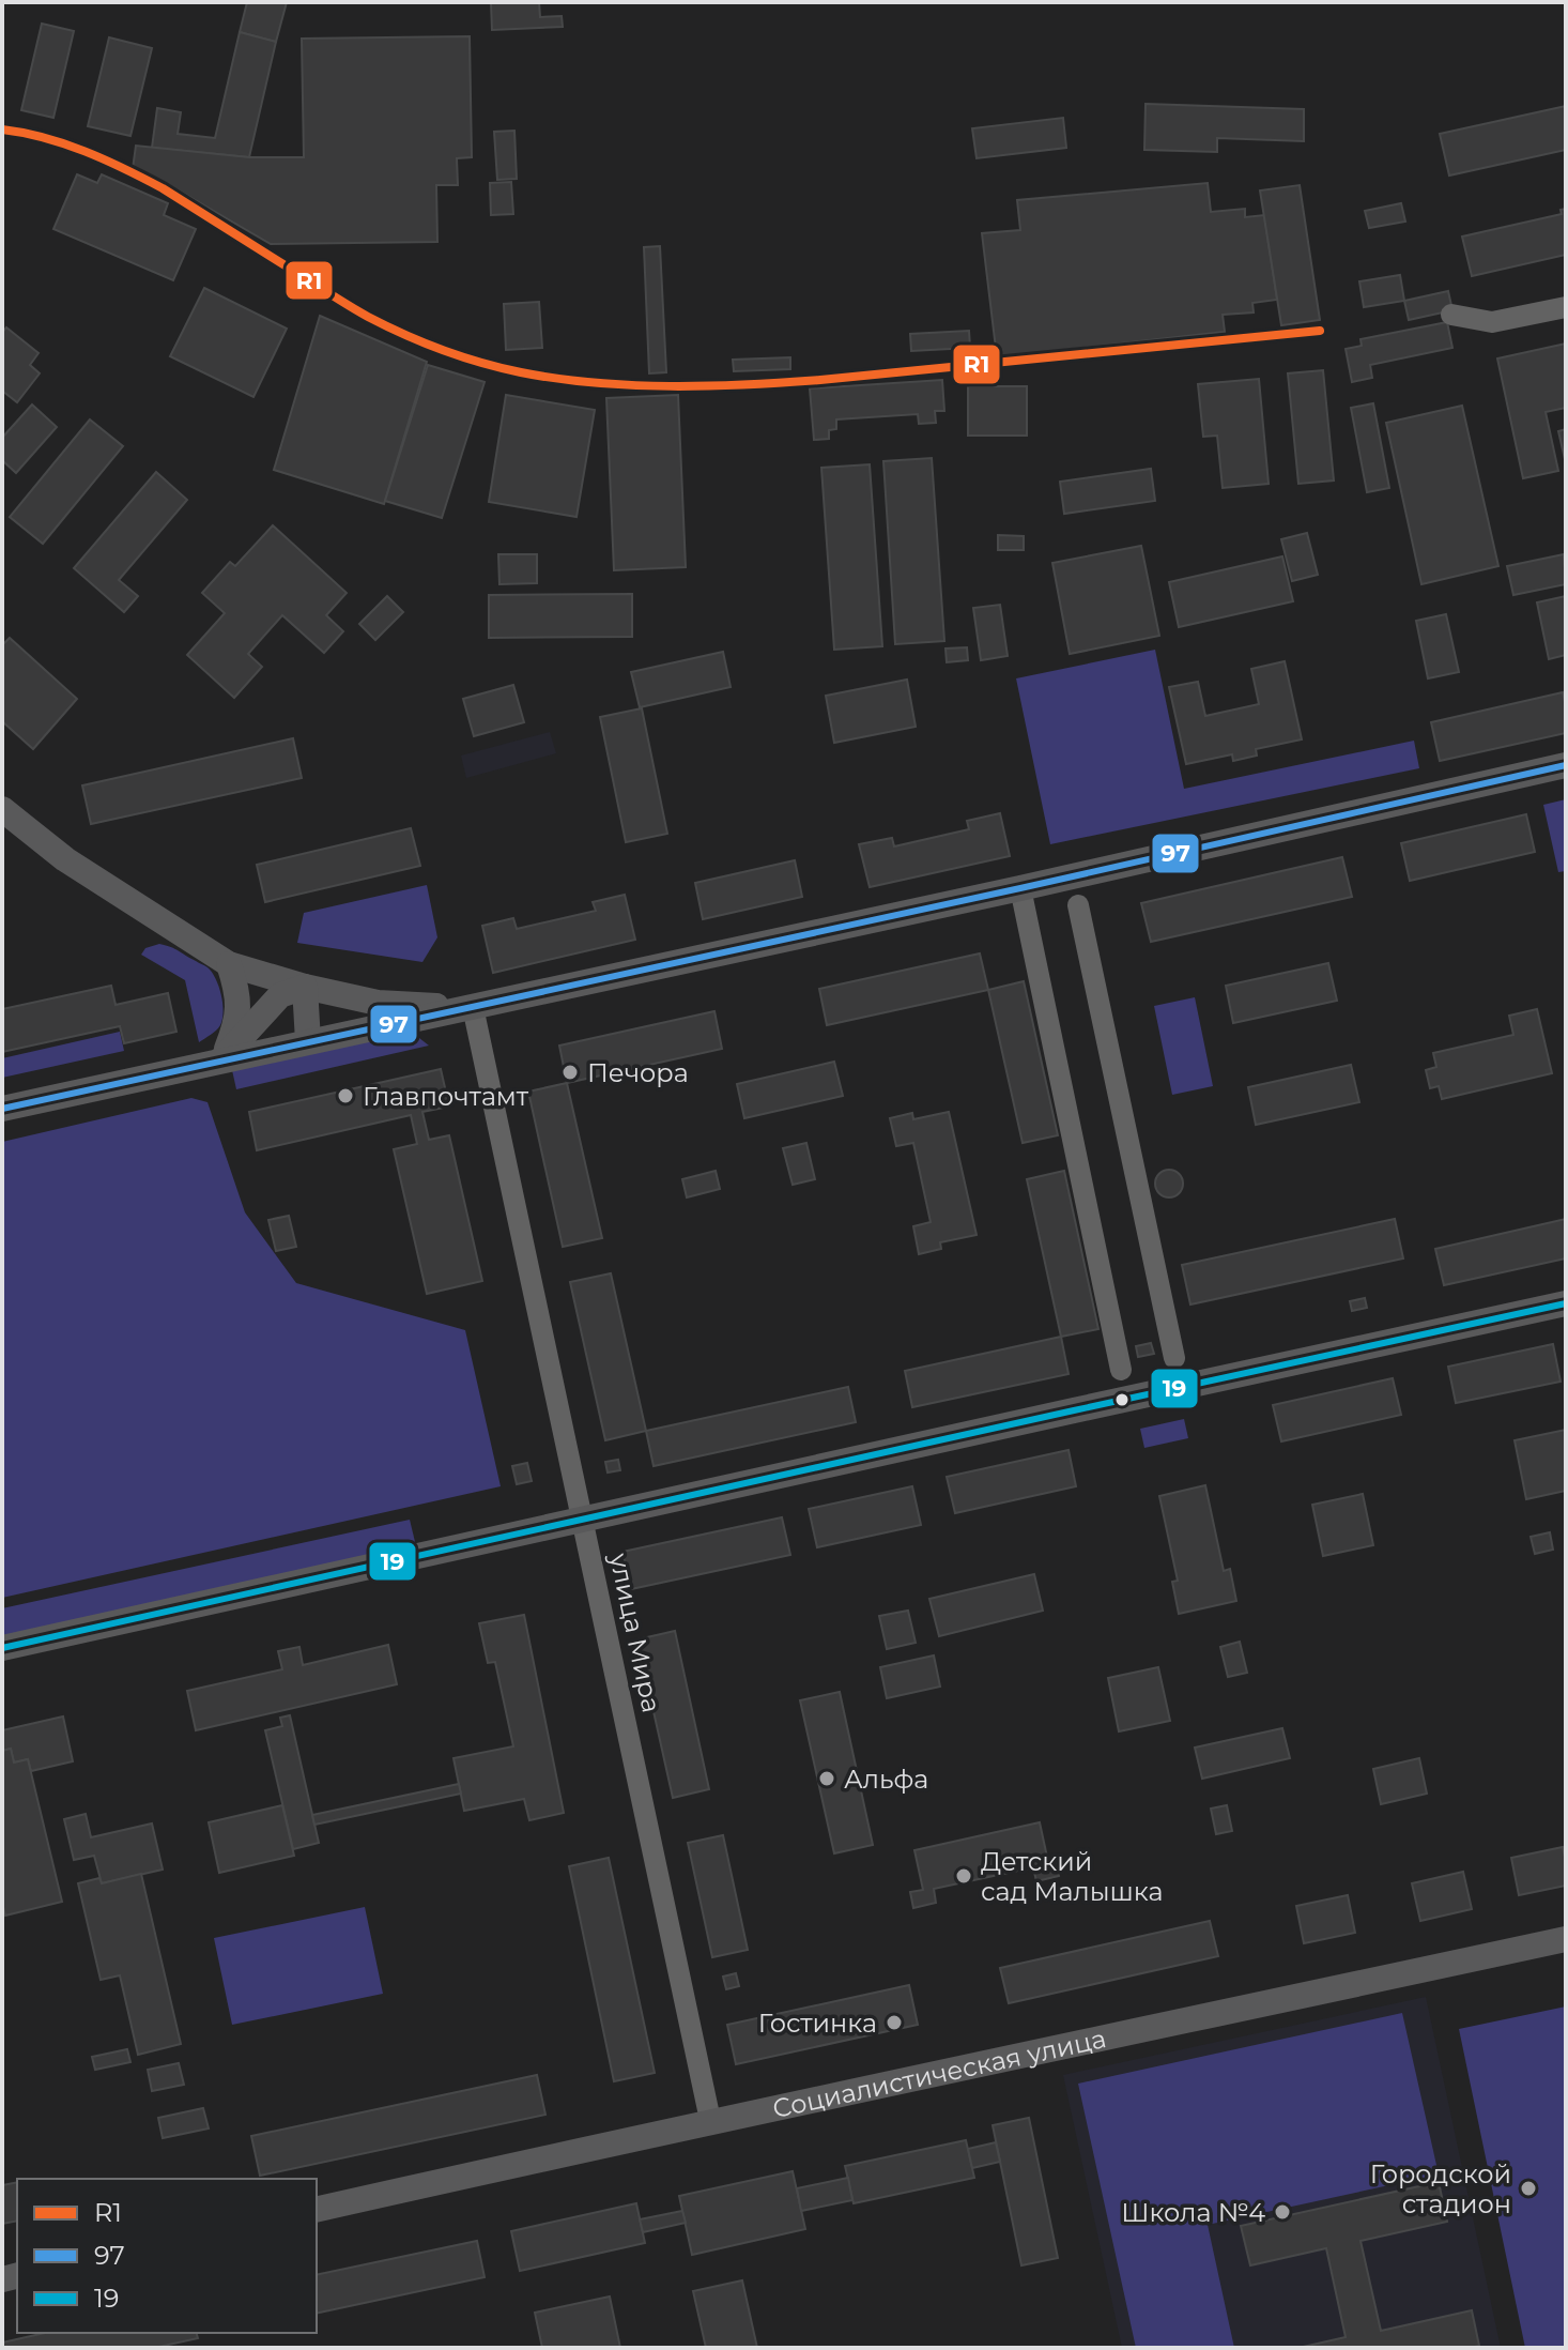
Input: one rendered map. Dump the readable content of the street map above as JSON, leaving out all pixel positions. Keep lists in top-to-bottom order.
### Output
{
  "streets": {
    "main road": ["Социалистическая улица"],
    "street": ["улица Мира"]
  },
  "crossings": [
    ["улица Мира", "Социалистическая улица"]
  ],
  "places": [
    "Печора",
    "Главпочтамт",
    "Альфа",
    "Детский сад Малышка",
    "Гостинка",
    "Городской стадион",
    "Школа №4"
  ],
  "lines": ["transit line R1", "transit line 97", "transit line 19"],
  "legend": ["R1", "97", "19"]
}
